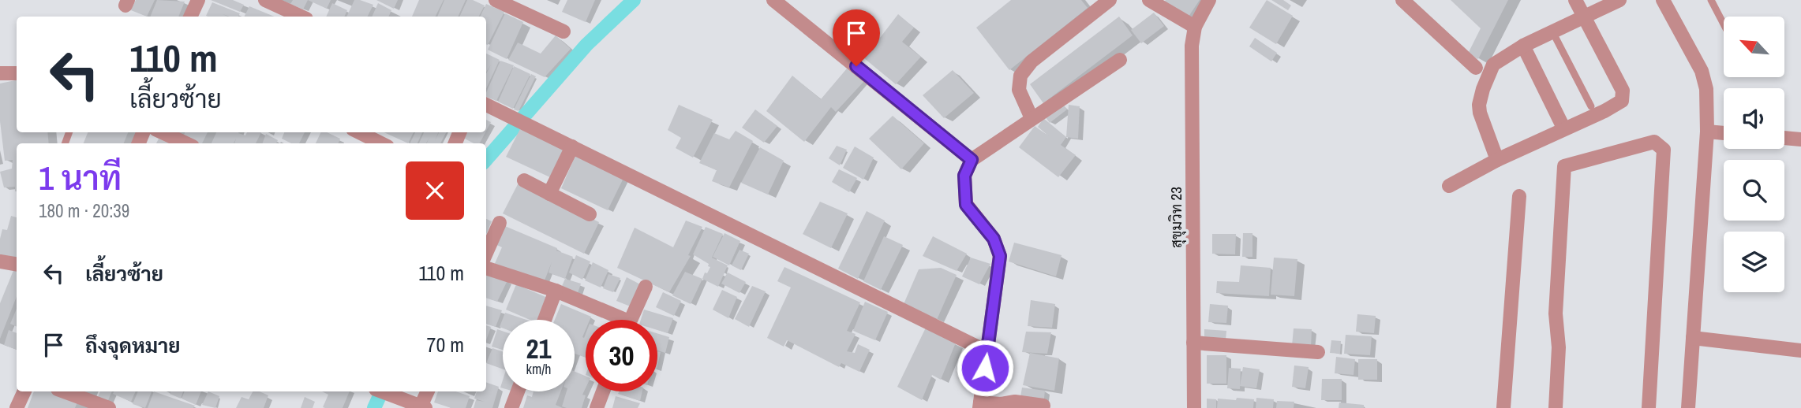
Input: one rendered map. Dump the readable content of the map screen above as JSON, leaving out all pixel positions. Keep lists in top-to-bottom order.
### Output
{
  "streets": {
    "street": ["สุขุมวิท 23"]
  },
  "north": "top left",
  "page": {
    "turn": ["110 m", "เลี้ยวซ้าย"],
    "heading": ["1 นาที", "180 m · 20:39"],
    "list": [
      {
        "name": "เลี้ยวซ้าย",
        "value": "110 m"
      },
      {
        "name": "ถึงจุดหมาย",
        "value": "70 m"
      }
    ],
    "speed": "21 km/h",
    "limit": "30"
  }
}
